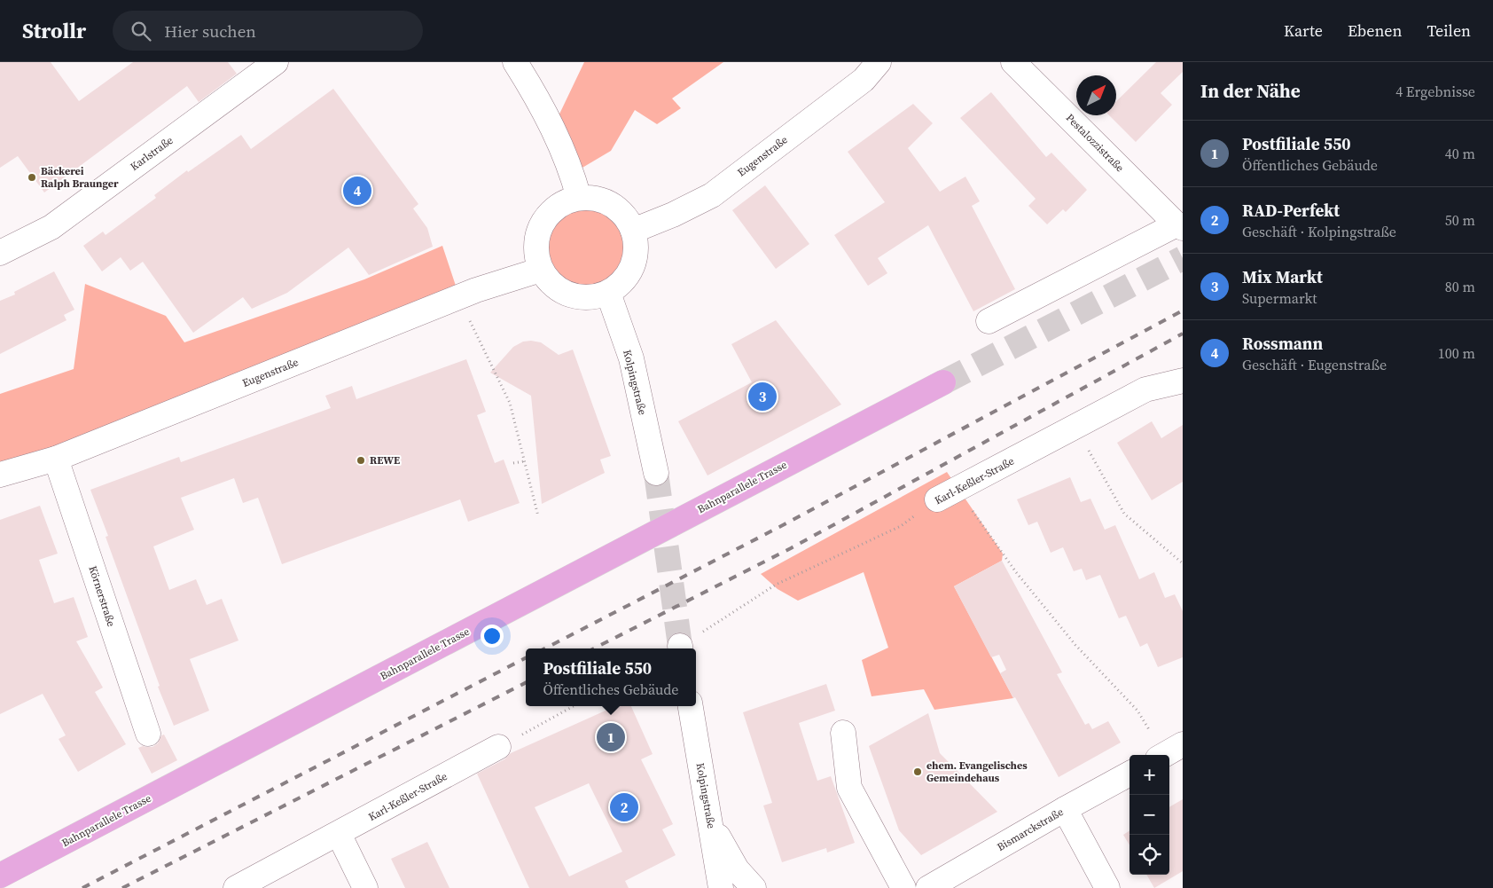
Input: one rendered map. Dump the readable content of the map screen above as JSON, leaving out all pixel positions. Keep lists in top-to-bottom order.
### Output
{
  "streets": {
    "main road": ["Bahnparallele Trasse"],
    "street": [
      "Pestalozzistraße",
      "Karlstraße",
      "Eugenstraße",
      "Kolpingstraße",
      "Karl-Keßler-Straße",
      "Körnerstraße",
      "Bismarckstraße"
    ]
  },
  "crossings": [
    ["Eugenstraße", "Kolpingstraße"],
    ["Eugenstraße", "Körnerstraße"]
  ],
  "places": ["Bäckerei Ralph Braunger", "REWE", "ehem. Evangelisches Gemeindehaus"],
  "north": "top right",
  "page": {
    "header": "Strollr",
    "search": "Hier suchen",
    "nav": ["Karte", "Ebenen", "Teilen"],
    "heading": ["In der Nähe", "4 Ergebnisse"],
    "list": [
      {
        "mark": "1",
        "name": "Postfiliale 550",
        "note": "Öffentliches Gebäude",
        "value": "40 m"
      },
      {
        "mark": "2",
        "name": "RAD-Perfekt",
        "note": "Geschäft · Kolpingstraße",
        "value": "50 m"
      },
      {
        "mark": "3",
        "name": "Mix Markt",
        "note": "Supermarkt",
        "value": "80 m"
      },
      {
        "mark": "4",
        "name": "Rossmann",
        "note": "Geschäft · Eugenstraße",
        "value": "100 m"
      }
    ],
    "pins": [
      "4",
      "3",
      "1",
      "2"
    ],
    "popup": ["Postfiliale 550", "Öffentliches Gebäude"],
    "map_buttons": ["+", "−"]
  }
}
